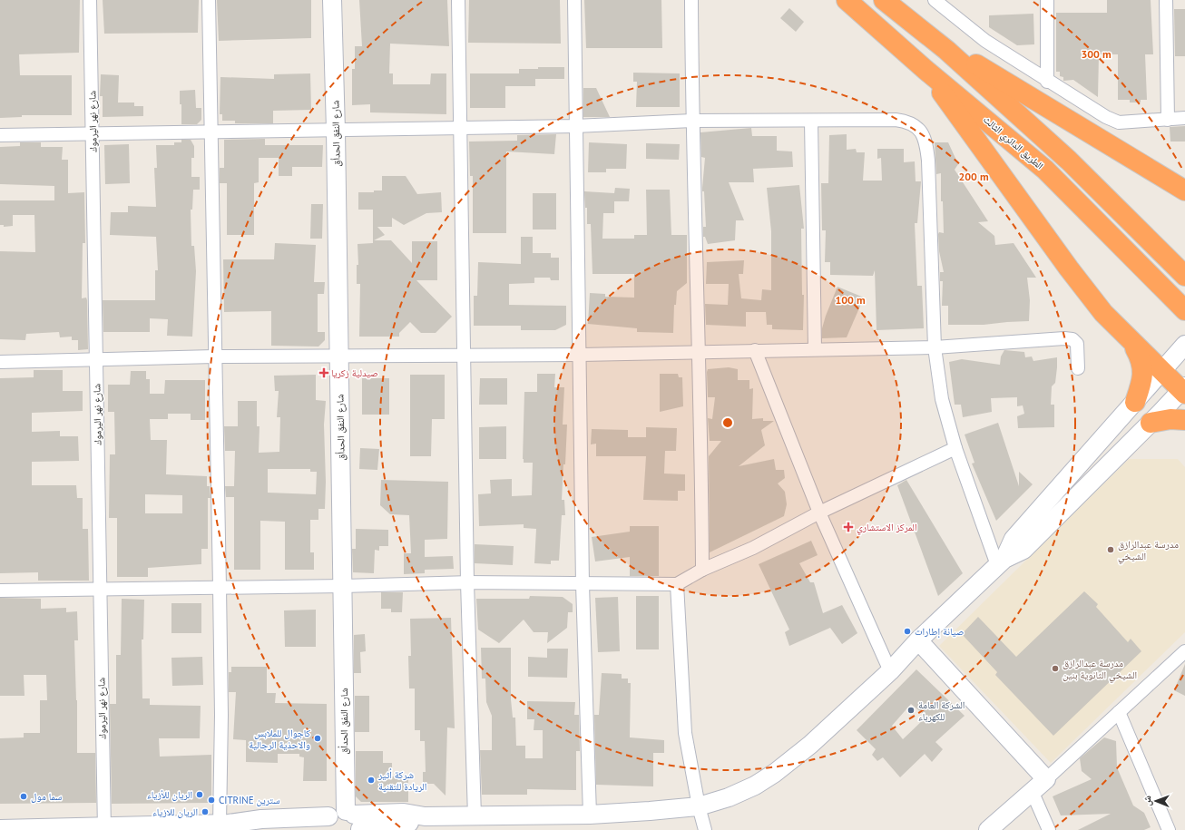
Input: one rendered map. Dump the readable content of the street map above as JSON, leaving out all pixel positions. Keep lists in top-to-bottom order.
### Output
{
  "streets": {
    "highway": ["الطريق الدائري الثالث"],
    "main road": ["شارع النفق الحدأق"],
    "street": ["شارع نهر اليرموك"]
  },
  "places": {
    "health": ["صيدلية زكريا", "المركز الاستشاري"],
    "other": [
      "مدرسة عبدالرازق الشيخي",
      "صيانة إطارات",
      "مدرسة عبدالرازق الشيخي الثانوية بنين",
      "الشركة العامة للكهرباء",
      "كاجوال للملابس والاحذية الرجالية",
      "شركة أثير الريادة للتقنية",
      "الريان للأزياء",
      "سما مول",
      "CITRINE سترين",
      "الريان للازياء"
    ]
  },
  "north": "left",
  "rings": ["300 m", "200 m", "100 m"]
}
